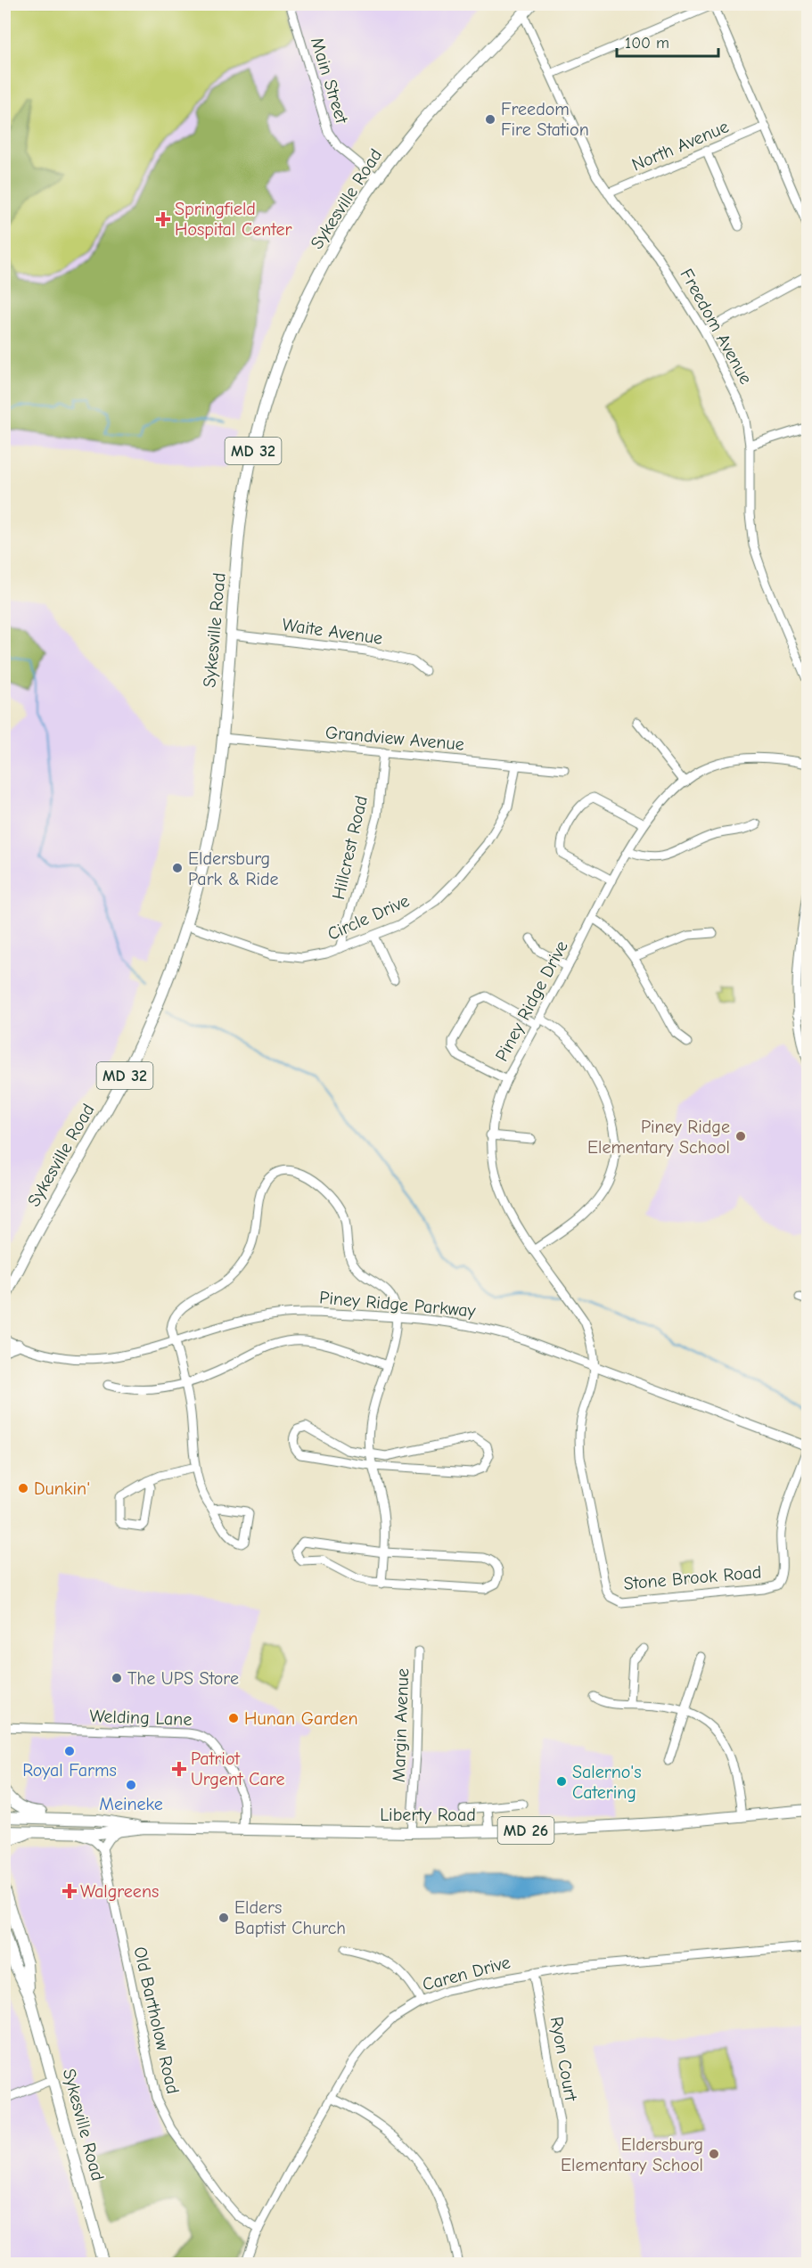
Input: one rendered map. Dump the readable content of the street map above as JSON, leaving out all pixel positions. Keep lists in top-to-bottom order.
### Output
{
  "streets": {
    "main road": [
      "Sykesville Road",
      "MD 32",
      "Liberty Road",
      "MD 26"
    ],
    "street": [
      "Main Street",
      "North Avenue",
      "Freedom Avenue",
      "Waite Avenue",
      "Grandview Avenue",
      "Hillcrest Road",
      "Circle Drive",
      "Piney Ridge Drive",
      "Piney Ridge Parkway",
      "Stone Brook Road",
      "Welding Lane",
      "Margin Avenue",
      "Caren Drive",
      "Old Bartholow Road",
      "Ryon Court"
    ]
  },
  "crossings": [
    ["Main Street", "Sykesville Road"],
    ["North Avenue", "Freedom Avenue"],
    ["Sykesville Road", "Freedom Avenue"],
    ["Sykesville Road", "Waite Avenue"],
    ["Sykesville Road", "Grandview Avenue"],
    ["Sykesville Road", "Circle Drive"],
    ["Grandview Avenue", "Hillcrest Road"],
    ["Grandview Avenue", "Circle Drive"],
    ["Hillcrest Road", "Circle Drive"],
    ["Piney Ridge Drive", "Piney Ridge Parkway"],
    ["Piney Ridge Drive", "Stone Brook Road"],
    ["Piney Ridge Parkway", "Stone Brook Road"],
    ["Welding Lane", "Liberty Road"],
    ["Margin Avenue", "Liberty Road"],
    ["Caren Drive", "Old Bartholow Road"],
    ["Caren Drive", "Ryon Court"]
  ],
  "places": {
    "other": [
      "Freedom Fire Station",
      "Eldersburg Park & Ride",
      "Piney Ridge Elementary School",
      "Dunkin'",
      "The UPS Store",
      "Hunan Garden",
      "Royal Farms",
      "Salerno's Catering",
      "Meineke",
      "Elders Baptist Church",
      "Eldersburg Elementary School"
    ],
    "health": ["Springfield Hospital Center", "Patriot Urgent Care", "Walgreens"]
  },
  "scale_bar": "100 m"
}
